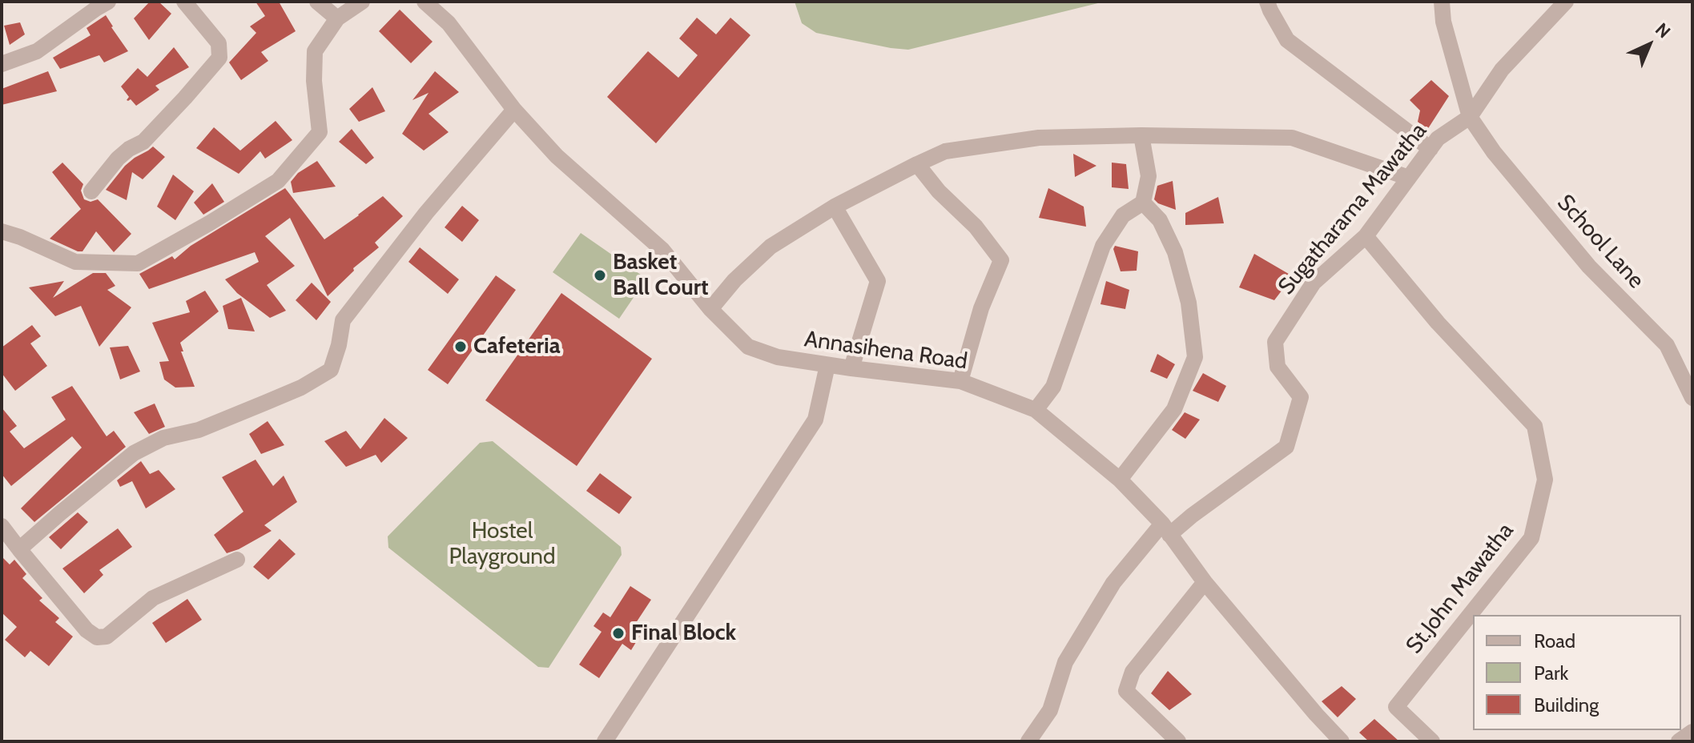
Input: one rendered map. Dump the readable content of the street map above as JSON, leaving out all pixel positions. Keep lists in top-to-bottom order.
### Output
{
  "streets": {
    "street": [
      "Sugatharama Mawatha",
      "School Lane",
      "Annasihena Road",
      "St.John Mawatha"
    ]
  },
  "crossings": [
    ["Sugatharama Mawatha", "School Lane"],
    ["Sugatharama Mawatha", "Annasihena Road"],
    ["Sugatharama Mawatha", "St.John Mawatha"]
  ],
  "parks": ["Hostel Playground"],
  "places": ["Basket Ball Court", "Cafeteria", "Final Block"],
  "legend": ["Road", "Park", "Building"],
  "north": "top right"
}
